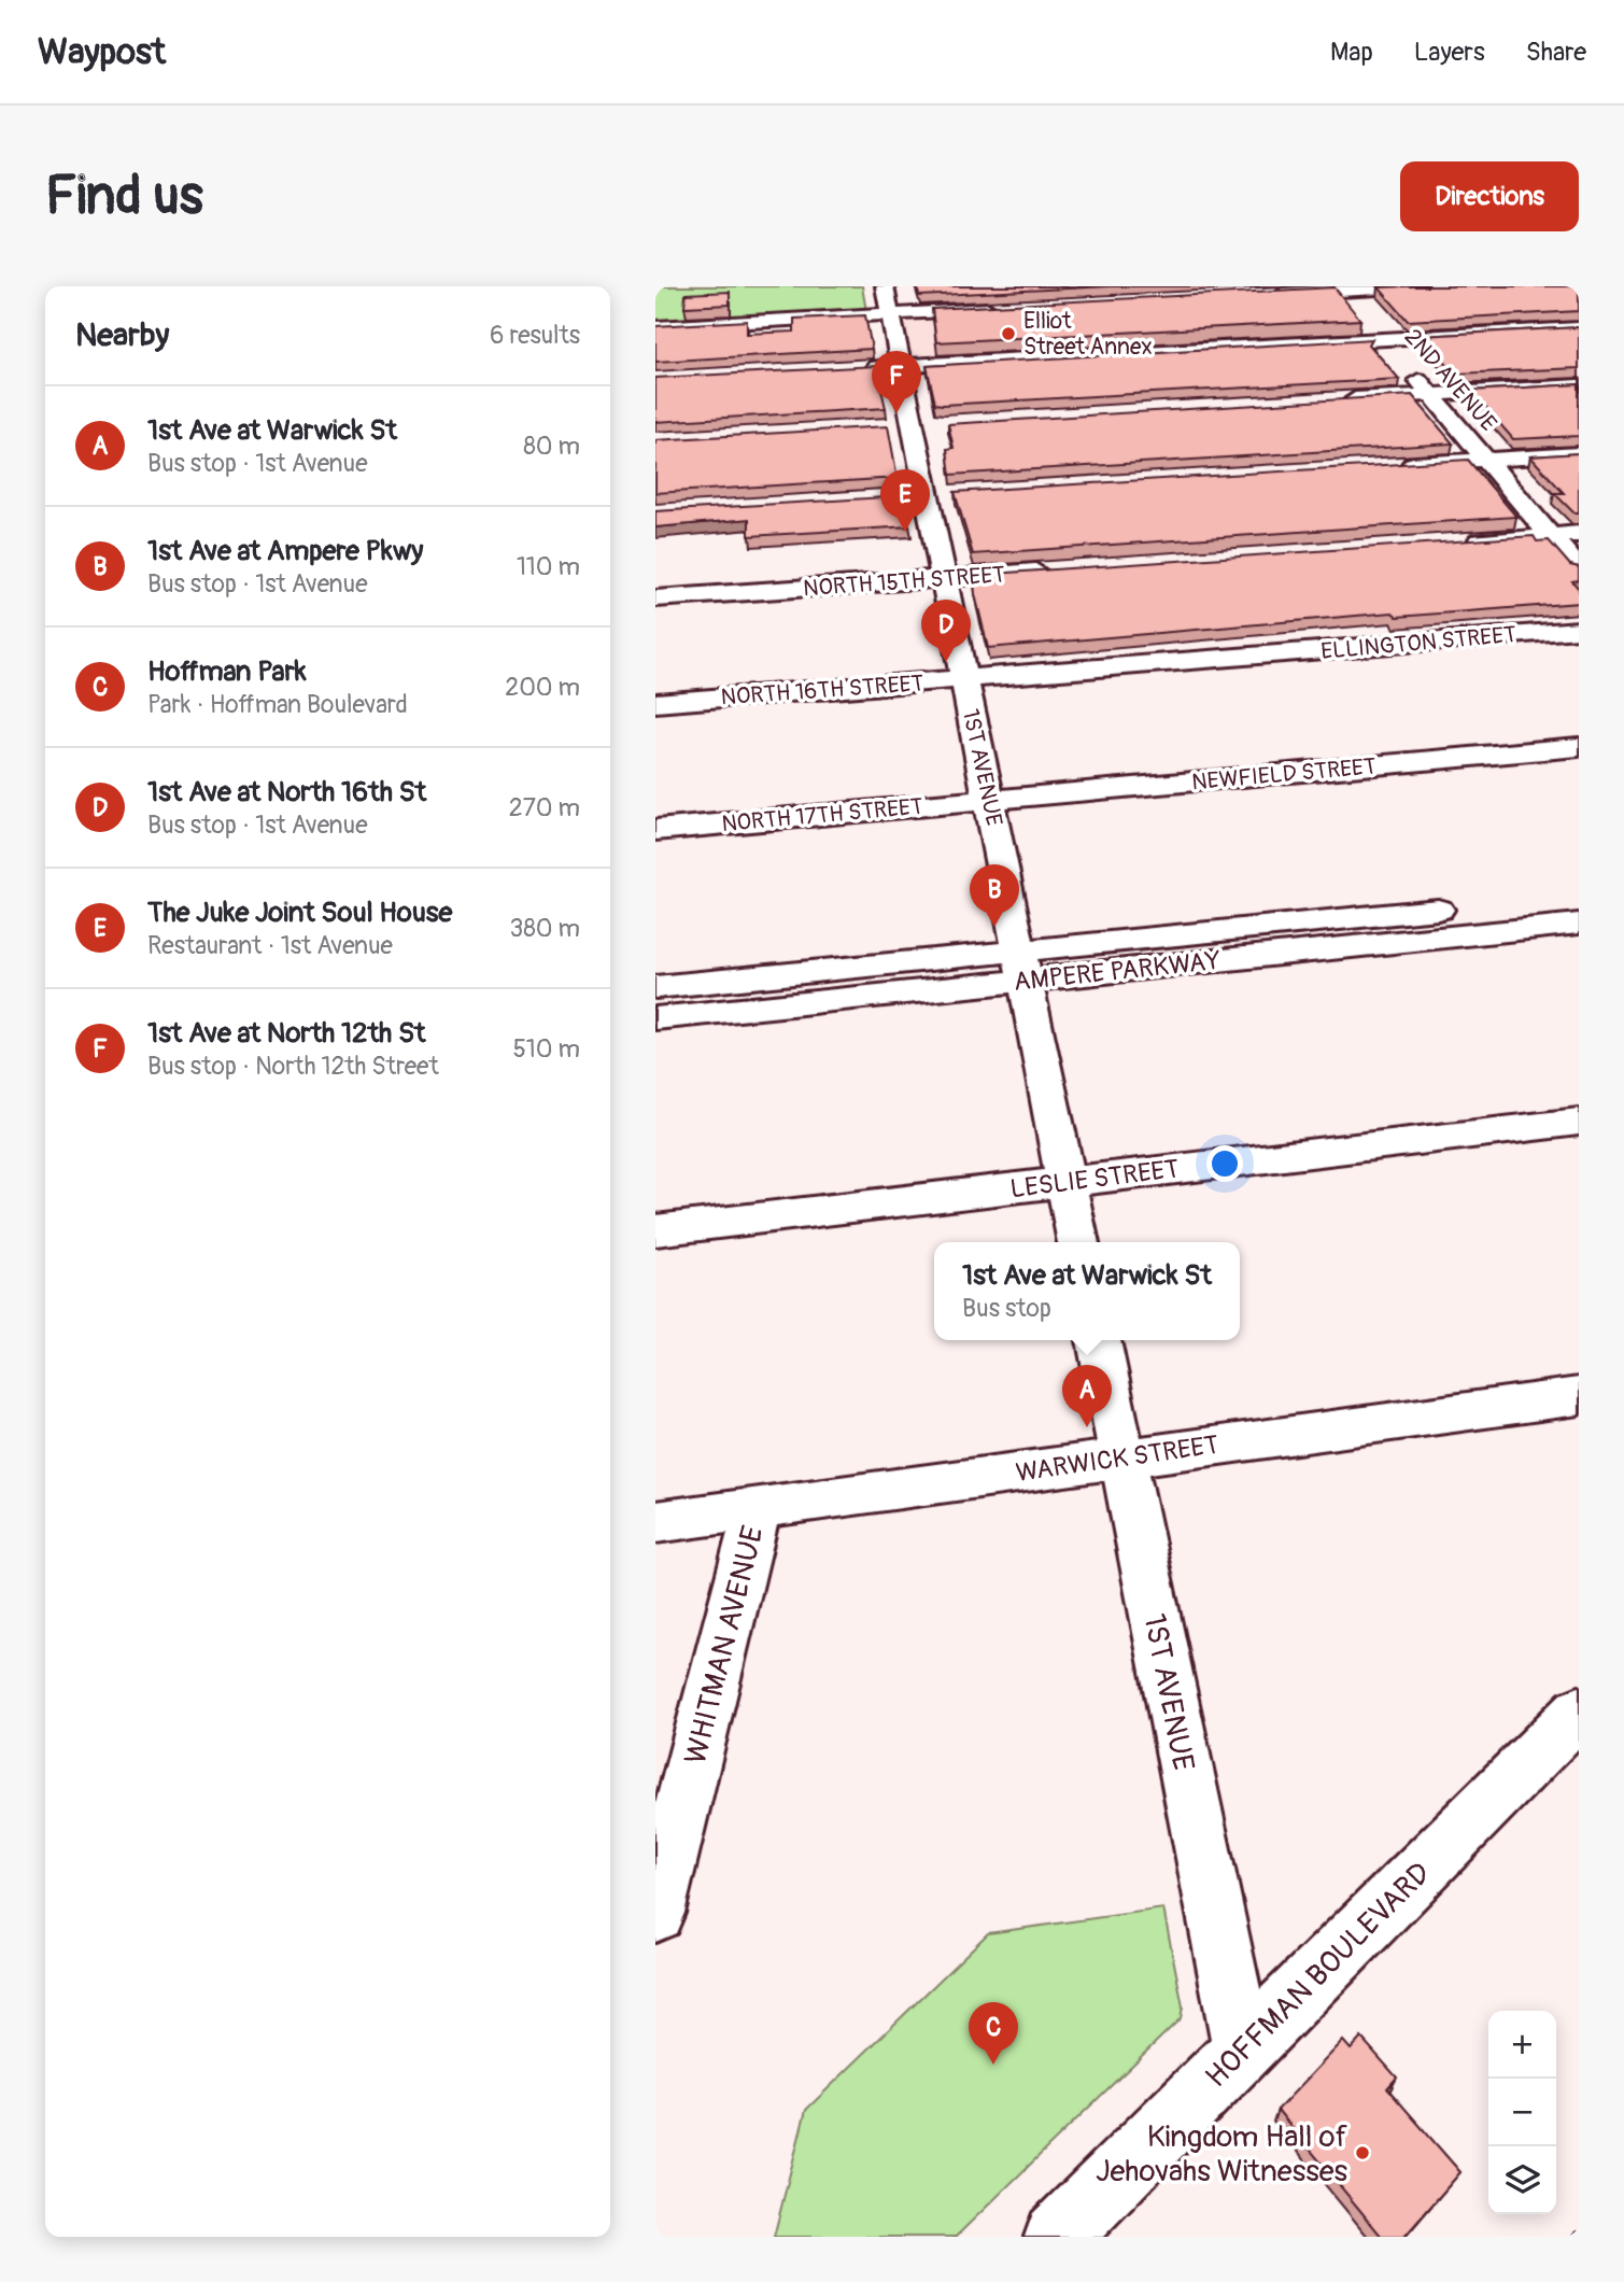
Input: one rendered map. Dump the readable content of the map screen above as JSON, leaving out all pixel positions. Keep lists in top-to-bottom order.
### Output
{
  "streets": {
    "street": [
      "2ND AVENUE",
      "NORTH 15TH STREET",
      "ELLINGTON STREET",
      "NORTH 16TH STREET",
      "1ST AVENUE",
      "NEWFIELD STREET",
      "NORTH 17TH STREET",
      "AMPERE PARKWAY",
      "LESLIE STREET",
      "WARWICK STREET",
      "WHITMAN AVENUE",
      "HOFFMAN BOULEVARD"
    ]
  },
  "crossings": [
    ["NORTH 15TH STREET", "1ST AVENUE"],
    ["ELLINGTON STREET", "NORTH 16TH STREET"],
    ["NORTH 16TH STREET", "1ST AVENUE"],
    ["1ST AVENUE", "NEWFIELD STREET"],
    ["1ST AVENUE", "NORTH 17TH STREET"],
    ["1ST AVENUE", "AMPERE PARKWAY"],
    ["1ST AVENUE", "LESLIE STREET"],
    ["1ST AVENUE", "WARWICK STREET"],
    ["1ST AVENUE", "HOFFMAN BOULEVARD"],
    ["NEWFIELD STREET", "NORTH 17TH STREET"],
    ["WARWICK STREET", "WHITMAN AVENUE"]
  ],
  "places": ["Elliot Street Annex", "Kingdom Hall of Jehovahs Witnesses"],
  "page": {
    "header": "Waypost",
    "nav": ["Map", "Layers", "Share"],
    "buttons": "Directions",
    "title": "Find us",
    "heading": ["Nearby", "6 results"],
    "pins": [
      "F",
      "E",
      "D",
      "B",
      "A",
      "C"
    ],
    "list": [
      {
        "mark": "A",
        "name": "1st Ave at Warwick St",
        "note": "Bus stop · 1st Avenue",
        "value": "80 m"
      },
      {
        "mark": "B",
        "name": "1st Ave at Ampere Pkwy",
        "note": "Bus stop · 1st Avenue",
        "value": "110 m"
      },
      {
        "mark": "C",
        "name": "Hoffman Park",
        "note": "Park · Hoffman Boulevard",
        "value": "200 m"
      },
      {
        "mark": "D",
        "name": "1st Ave at North 16th St",
        "note": "Bus stop · 1st Avenue",
        "value": "270 m"
      },
      {
        "mark": "E",
        "name": "The Juke Joint Soul House",
        "note": "Restaurant · 1st Avenue",
        "value": "380 m"
      },
      {
        "mark": "F",
        "name": "1st Ave at North 12th St",
        "note": "Bus stop · North 12th Street",
        "value": "510 m"
      }
    ],
    "popup": ["1st Ave at Warwick St", "Bus stop"],
    "map_buttons": ["+", "−"]
  }
}
